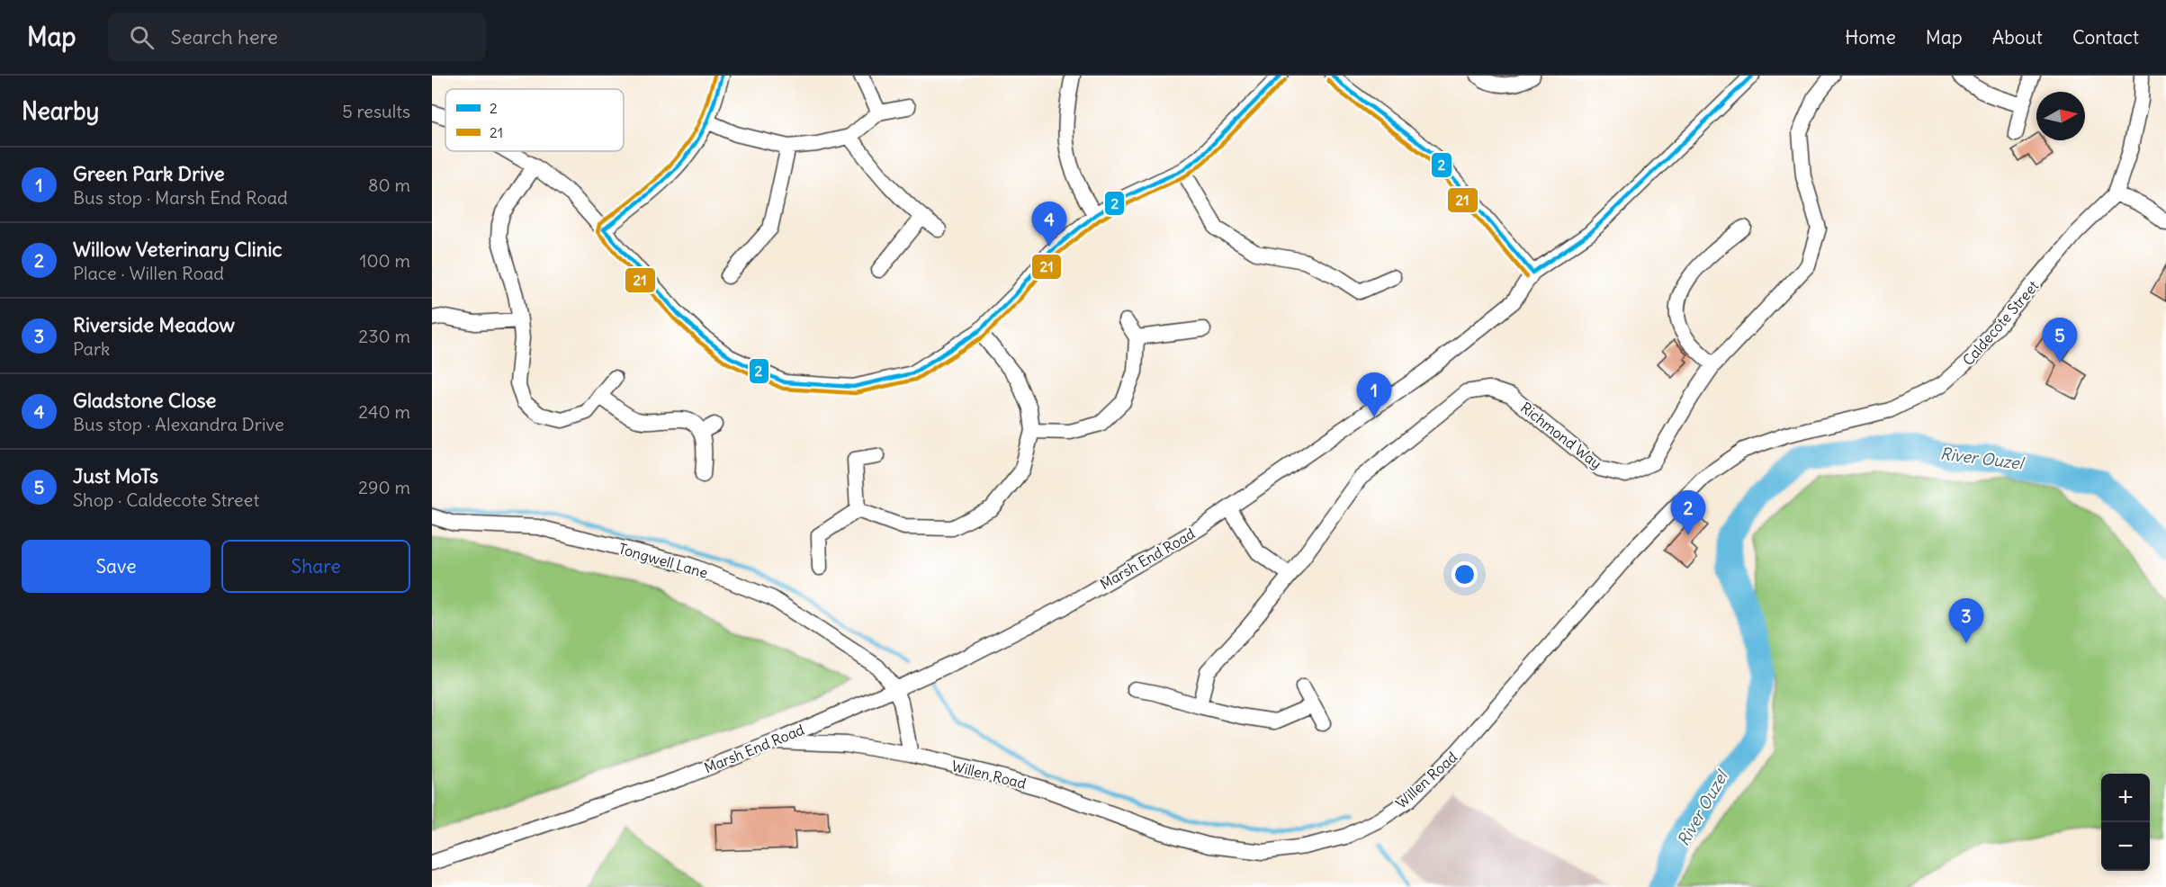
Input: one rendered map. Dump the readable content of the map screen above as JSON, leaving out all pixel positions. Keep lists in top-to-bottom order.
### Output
{
  "streets": {
    "street": [
      "Caldecote Street",
      "Richmond Way",
      "Marsh End Road",
      "Tongwell Lane",
      "Willen Road"
    ]
  },
  "crossings": [
    ["Caldecote Street", "Willen Road"],
    ["Marsh End Road", "Tongwell Lane"],
    ["Marsh End Road", "Willen Road"]
  ],
  "water": ["River Ouzel"],
  "lines": ["transit line 2", "transit line 21"],
  "legend": ["2", "21"],
  "north": "right",
  "page": {
    "header": "Map",
    "search": "Search here",
    "nav": [
      "Home",
      "Map",
      "About",
      "Contact"
    ],
    "heading": ["Nearby", "5 results"],
    "list": [
      {
        "mark": "1",
        "name": "Green Park Drive",
        "note": "Bus stop · Marsh End Road",
        "value": "80 m"
      },
      {
        "mark": "2",
        "name": "Willow Veterinary Clinic",
        "note": "Place · Willen Road",
        "value": "100 m"
      },
      {
        "mark": "3",
        "name": "Riverside Meadow",
        "note": "Park",
        "value": "230 m"
      },
      {
        "mark": "4",
        "name": "Gladstone Close",
        "note": "Bus stop · Alexandra Drive",
        "value": "240 m"
      },
      {
        "mark": "5",
        "name": "Just MoTs",
        "note": "Shop · Caldecote Street",
        "value": "290 m"
      }
    ],
    "pins": [
      "4",
      "5",
      "1",
      "2",
      "3"
    ],
    "buttons": ["Save", "Share"],
    "map_buttons": ["+", "−"]
  }
}
